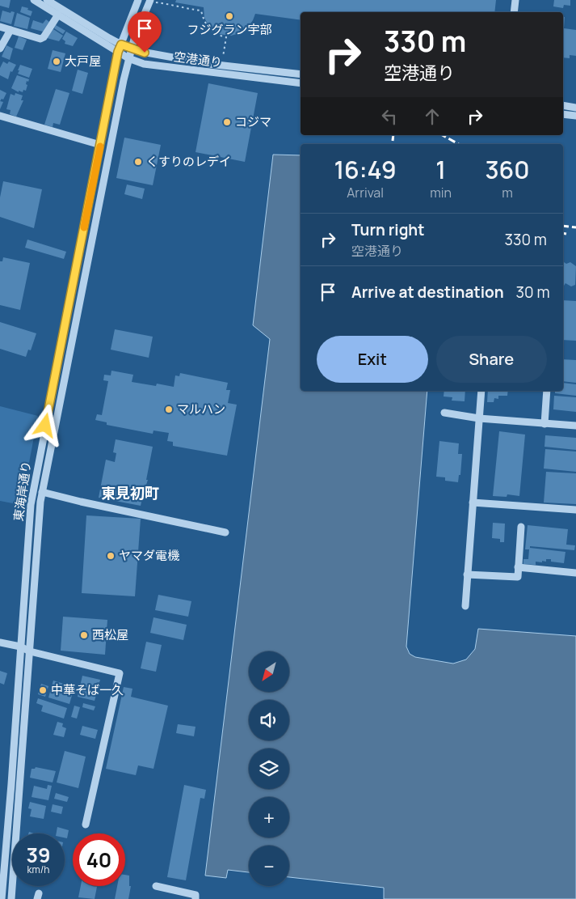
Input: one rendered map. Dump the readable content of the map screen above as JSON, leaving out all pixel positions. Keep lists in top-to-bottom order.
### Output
{
  "streets": {
    "street": ["空港通り", "東海岸通り"]
  },
  "crossings": [
    ["空港通り", "東海岸通り"]
  ],
  "districts": ["東見初町"],
  "places": [
    "フジグラン宇部",
    "大戸屋",
    "コジマ",
    "くすりのレデイ",
    "マルハン",
    "ヤマダ電機",
    "西松屋",
    "中華そば一久"
  ],
  "north": "bottom left",
  "page": {
    "turn": ["330 m", "空港通り"],
    "eta": [
      "16:49",
      "Arrival",
      "1",
      "min",
      "360",
      "m"
    ],
    "list": [
      {
        "name": "Turn right",
        "note": "空港通り",
        "value": "330 m"
      },
      {
        "name": "Arrive at destination",
        "value": "30 m"
      }
    ],
    "buttons": ["Exit", "Share"],
    "map_buttons": ["+", "−"],
    "speed": "39 km/h",
    "limit": "40"
  }
}
